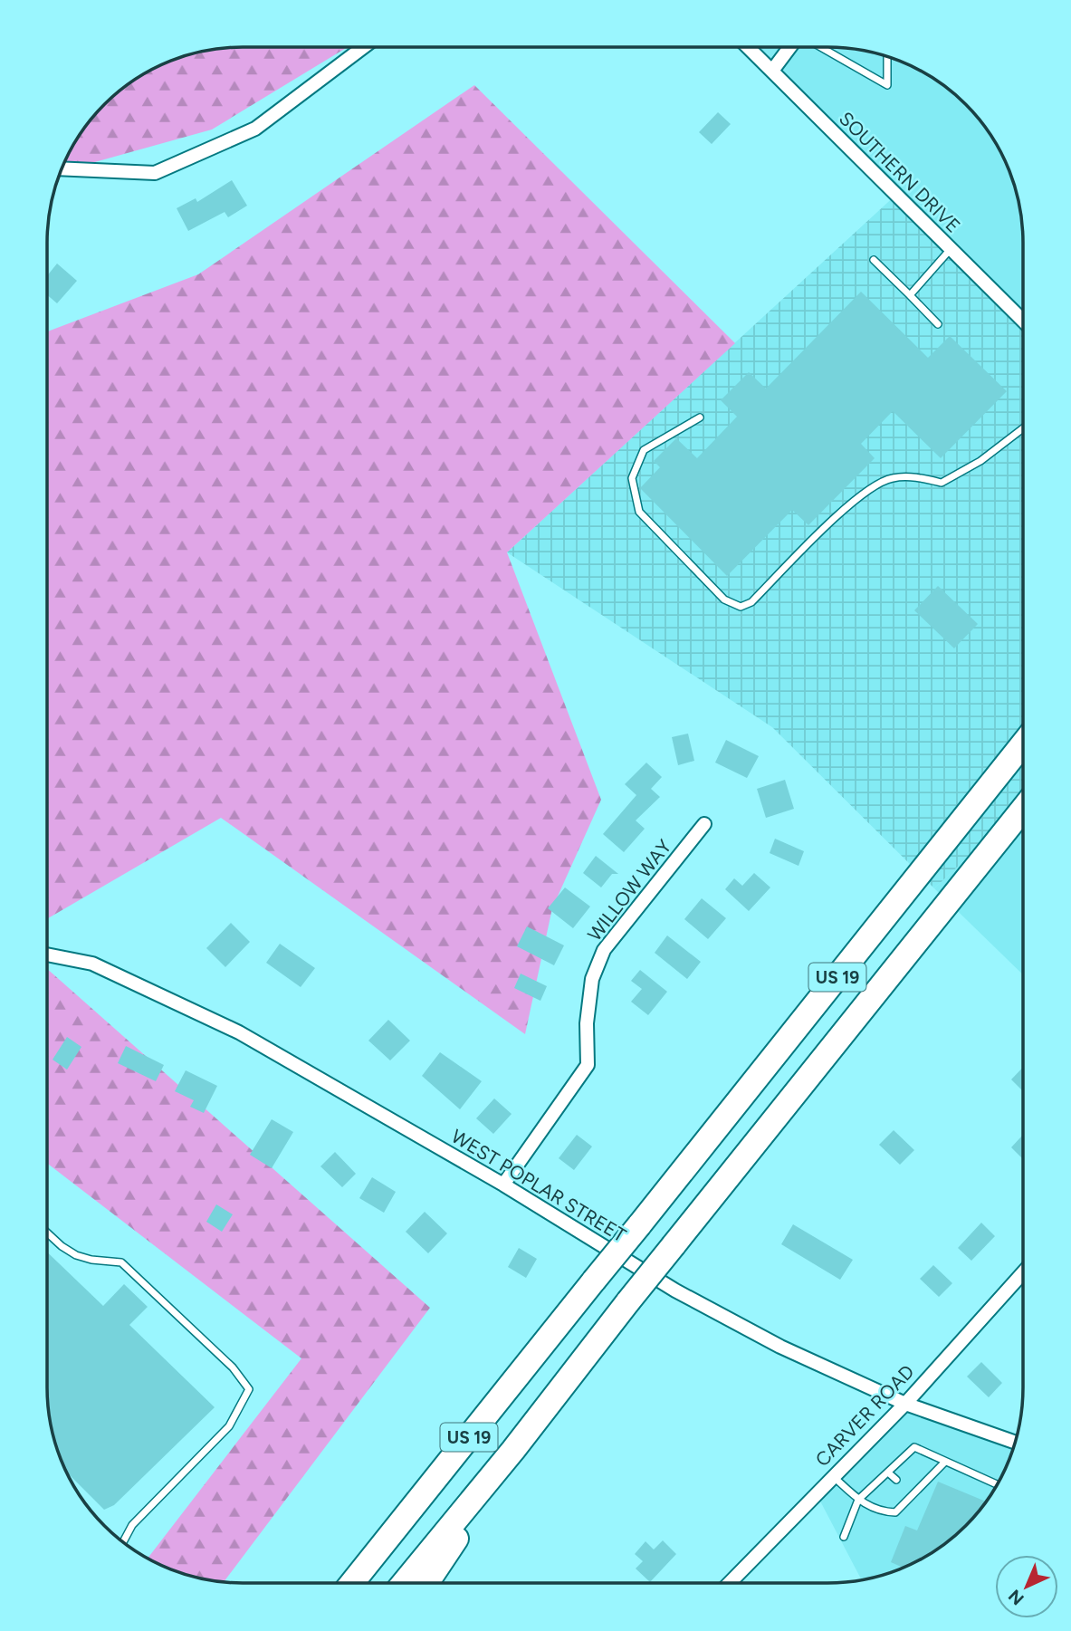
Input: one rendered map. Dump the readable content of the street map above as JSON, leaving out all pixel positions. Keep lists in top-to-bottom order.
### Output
{
  "streets": {
    "highway": ["US 19"],
    "street": [
      "SOUTHERN DRIVE",
      "WILLOW WAY",
      "WEST POPLAR STREET",
      "CARVER ROAD"
    ]
  },
  "crossings": [
    ["WILLOW WAY", "WEST POPLAR STREET"],
    ["WEST POPLAR STREET", "CARVER ROAD"]
  ],
  "north": "bottom left"
}
